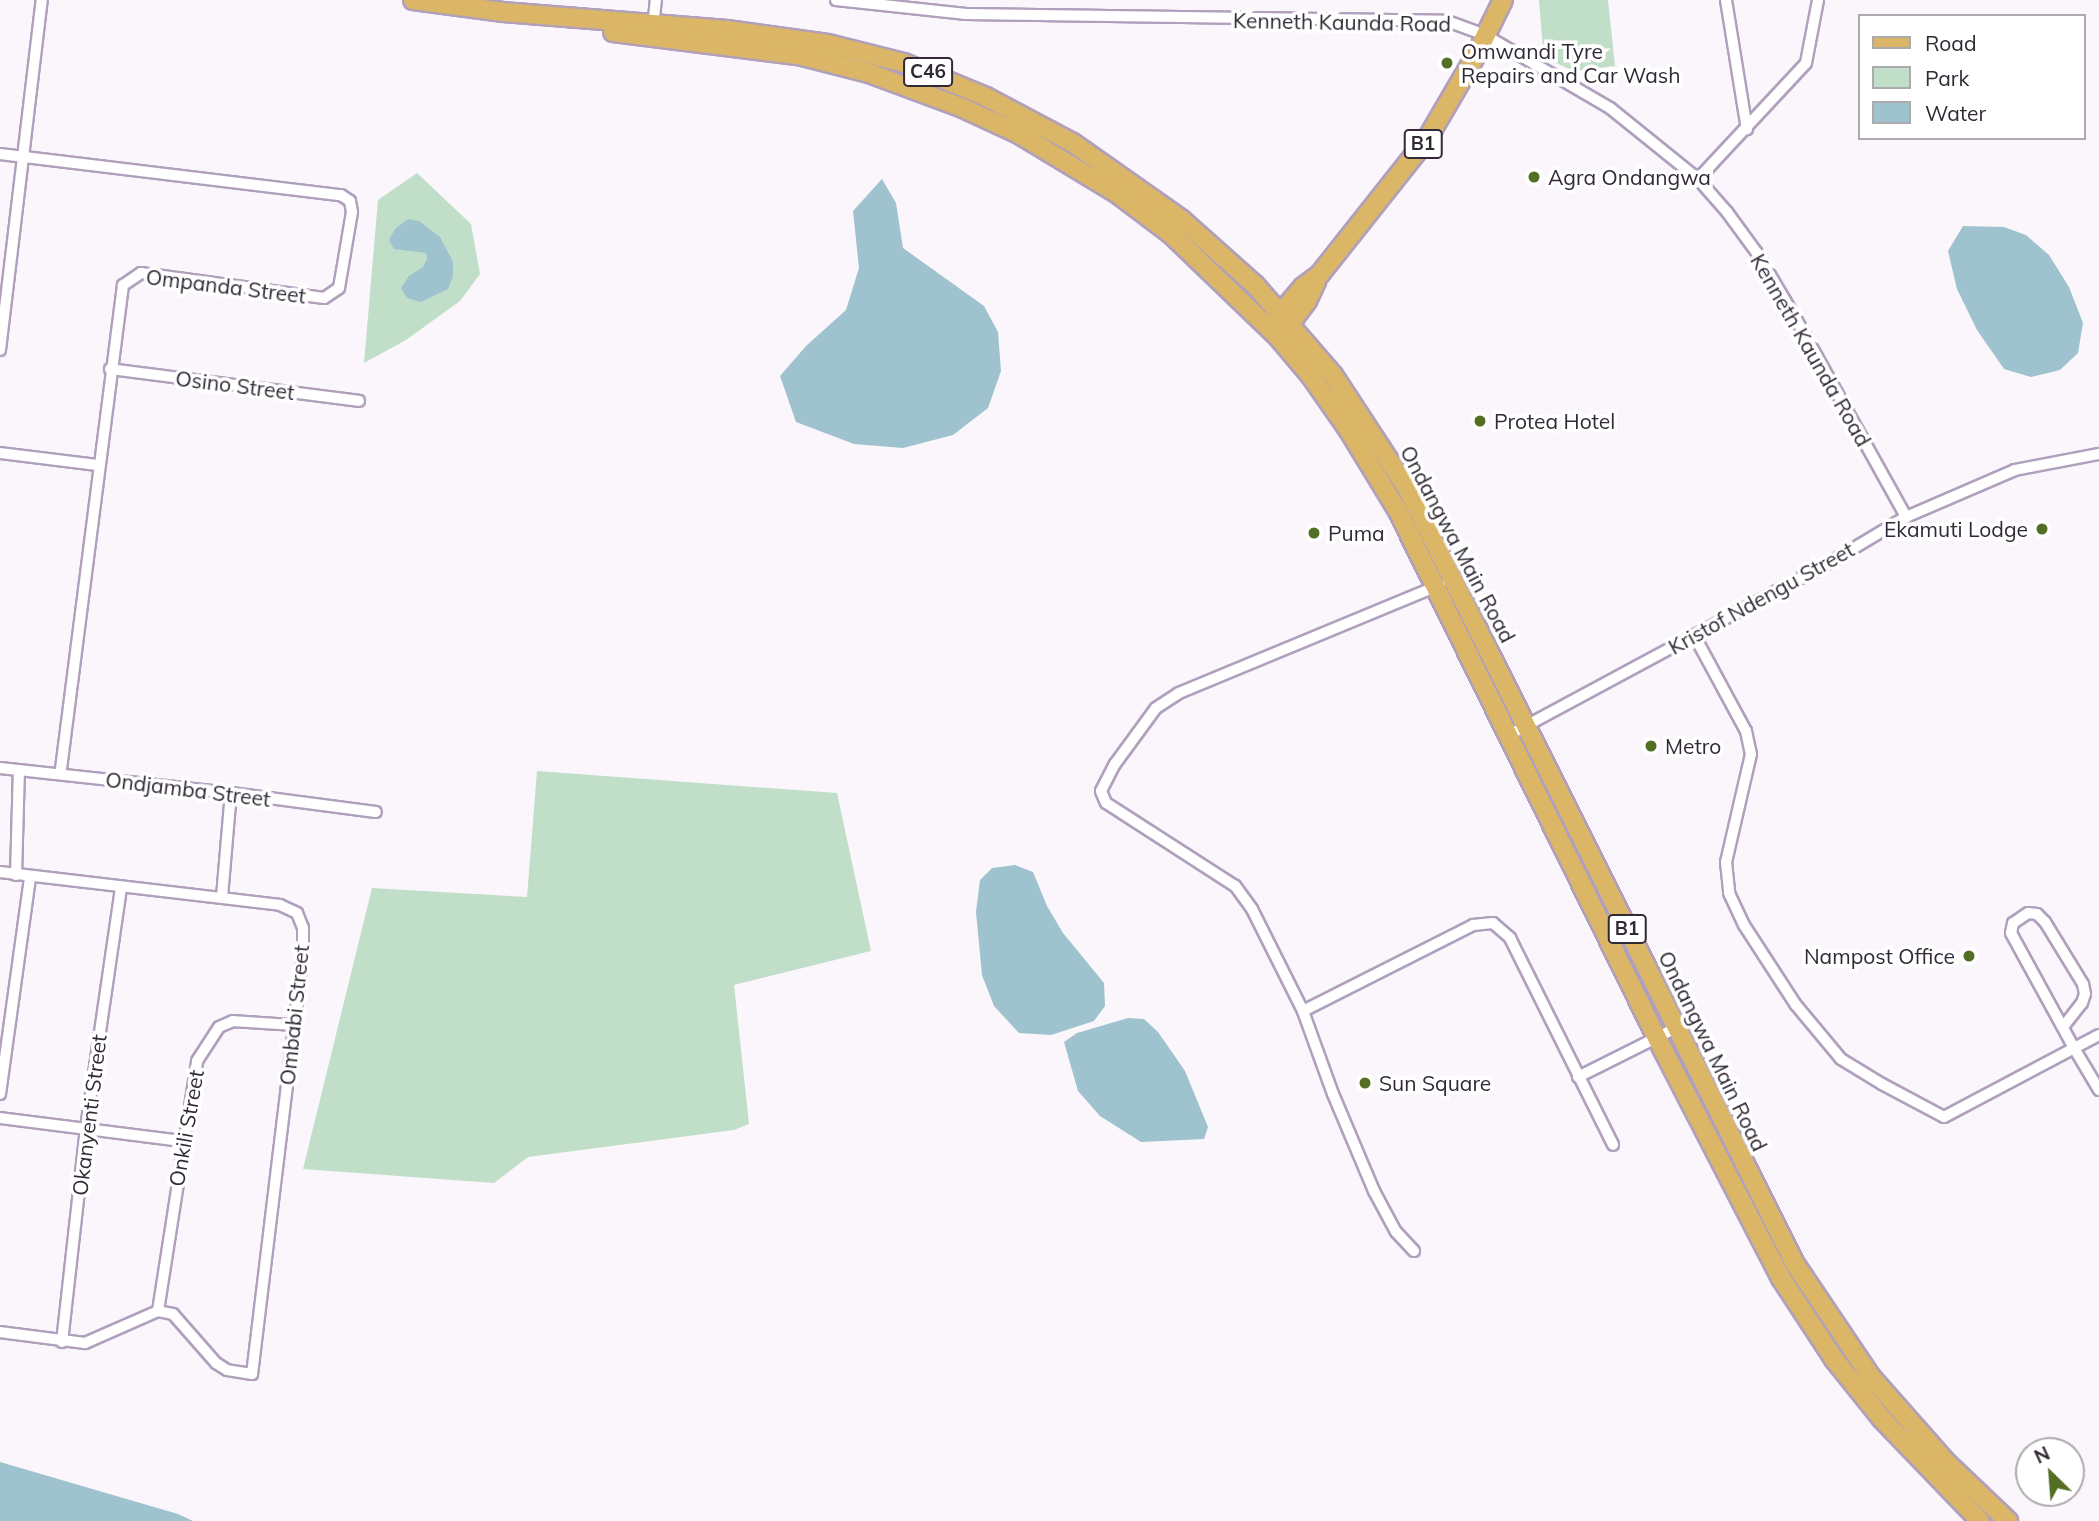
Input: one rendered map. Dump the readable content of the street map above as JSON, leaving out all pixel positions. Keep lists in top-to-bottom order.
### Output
{
  "streets": {
    "main road": ["C46", "B1", "Ondangwa Main Road"],
    "street": [
      "Kenneth Kaunda Road",
      "Ompanda Street",
      "Osino Street",
      "Kristof Ndengu Street",
      "Ondjamba Street",
      "Ombabi Street",
      "Okanyenti Street",
      "Onkili Street"
    ]
  },
  "crossings": [
    ["Kenneth Kaunda Road", "B1"],
    ["Kenneth Kaunda Road", "Kristof Ndengu Street"],
    ["C46", "B1"],
    ["C46", "Ondangwa Main Road"],
    ["B1", "Ondangwa Main Road"],
    ["Ompanda Street", "Osino Street"],
    ["Ompanda Street", "Ondjamba Street"],
    ["Ondangwa Main Road", "Kristof Ndengu Street"],
    ["Ombabi Street", "Okanyenti Street"],
    ["Ombabi Street", "Onkili Street"]
  ],
  "places": [
    "Omwandi Tyre Repairs and Car Wash",
    "Agra Ondangwa",
    "Protea Hotel",
    "Ekamuti Lodge",
    "Puma",
    "Metro",
    "Nampost Office",
    "Sun Square"
  ],
  "legend": ["Road", "Park", "Water"],
  "north": "top left"
}
